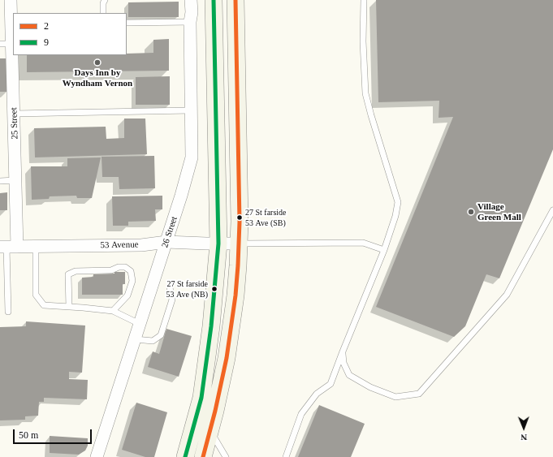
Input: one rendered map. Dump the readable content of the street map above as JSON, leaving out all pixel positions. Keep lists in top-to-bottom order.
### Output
{
  "streets": {
    "street": ["25 Street", "26 Street", "53 Avenue"]
  },
  "crossings": [
    ["25 Street", "53 Avenue"],
    ["26 Street", "53 Avenue"]
  ],
  "places": [
    "Days Inn by Wyndham Vernon",
    "Village Green Mall",
    "27 St farside 53 Ave (SB)",
    "27 St farside 53 Ave (NB)"
  ],
  "lines": ["transit line 2", "transit line 9"],
  "legend": ["2", "9"],
  "scale_bar": "50 m",
  "north": "bottom"
}
